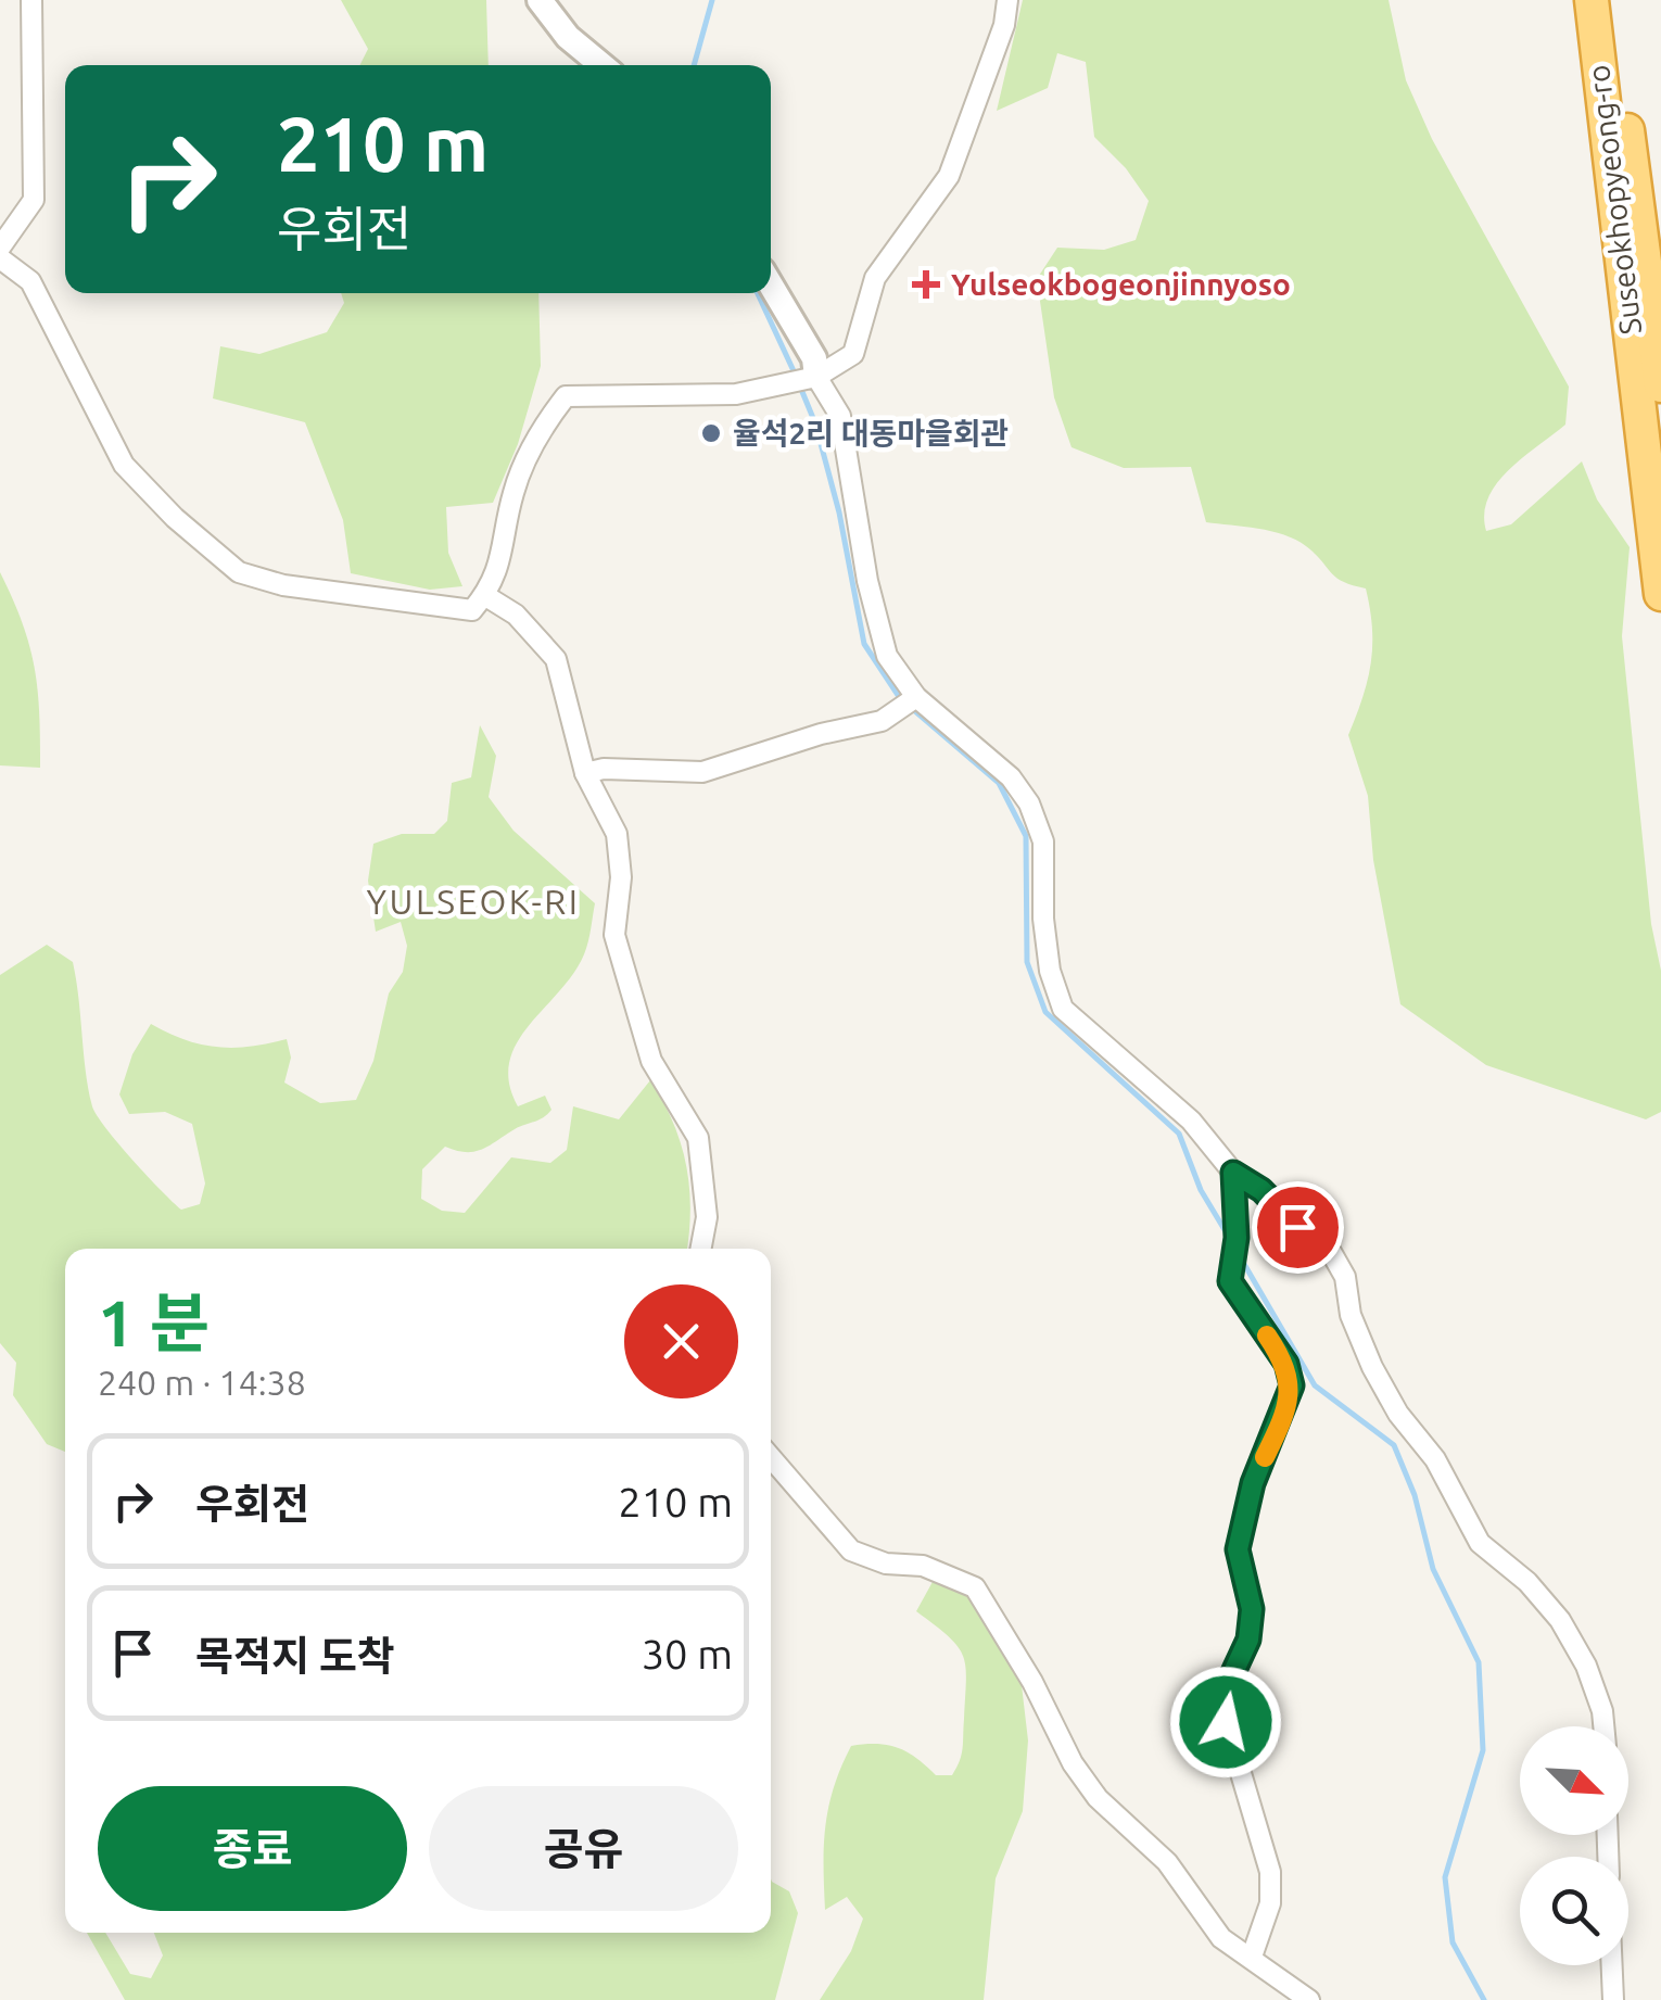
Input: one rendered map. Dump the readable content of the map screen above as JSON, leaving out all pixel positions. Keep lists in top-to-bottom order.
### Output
{
  "streets": {
    "highway": ["Suseokhopyeong-ro"]
  },
  "districts": ["YULSEOK-RI"],
  "places": {
    "health": ["Yulseokbogeonjinnyoso"],
    "other": ["율석2리 대동마을회관"]
  },
  "north": "bottom right",
  "page": {
    "turn": ["210 m", "우회전"],
    "heading": ["1 분", "240 m · 14:38"],
    "list": [
      {
        "name": "우회전",
        "value": "210 m"
      },
      {
        "name": "목적지 도착",
        "value": "30 m"
      }
    ],
    "buttons": ["종료", "공유"]
  }
}
